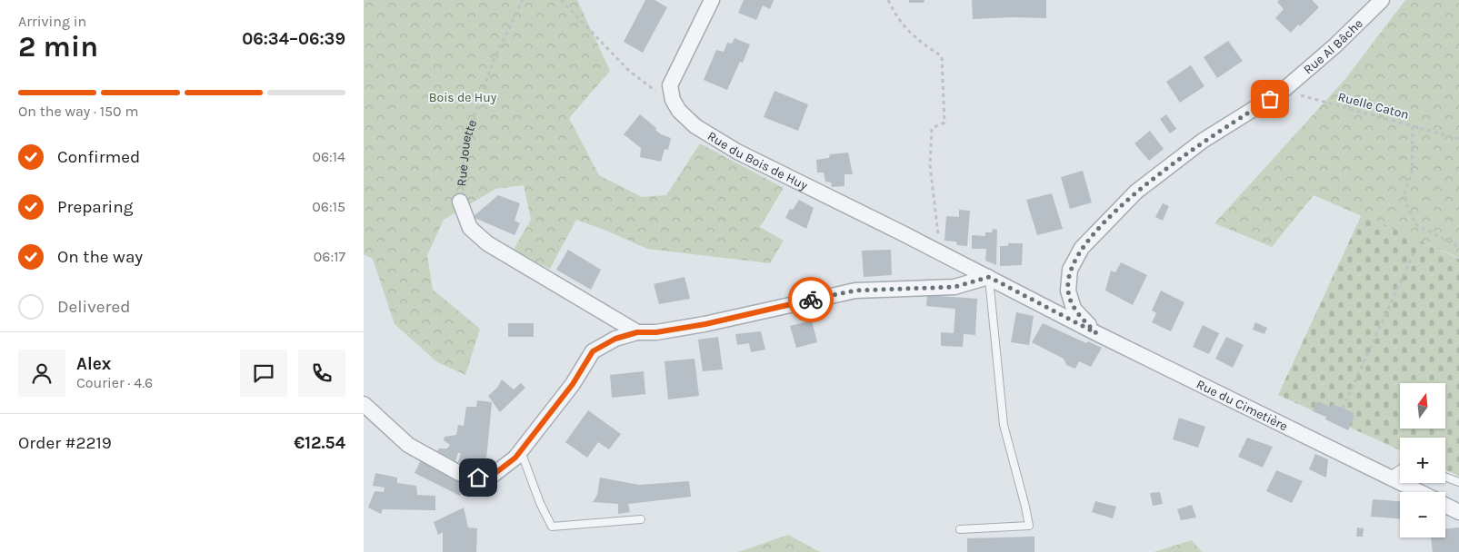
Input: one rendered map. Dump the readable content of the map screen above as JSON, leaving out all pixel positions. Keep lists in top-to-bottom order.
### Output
{
  "streets": {
    "street": [
      "Rue Al Bâche",
      "Rue Jouette",
      "Rue du Bois de Huy",
      "Rue du Cimetière"
    ],
    "path": ["Ruelle Caton"]
  },
  "crossings": [
    ["Rue Al Bâche", "Ruelle Caton"],
    ["Rue Al Bâche", "Rue du Cimetière"]
  ],
  "parks": ["Bois de Huy"],
  "north": "top",
  "page": {
    "heading": ["2 min", "Arriving in", "06:34–06:39"],
    "panel": [
      "Alex",
      "Courier · 4.6",
      "Order #2219",
      "€12.54"
    ],
    "bar": "On the way · 150 m",
    "list": [
      ["Confirmed", "06:14"],
      ["Preparing", "06:15"],
      ["On the way", "06:17"],
      "Delivered"
    ],
    "map_buttons": ["+", "−"]
  }
}
